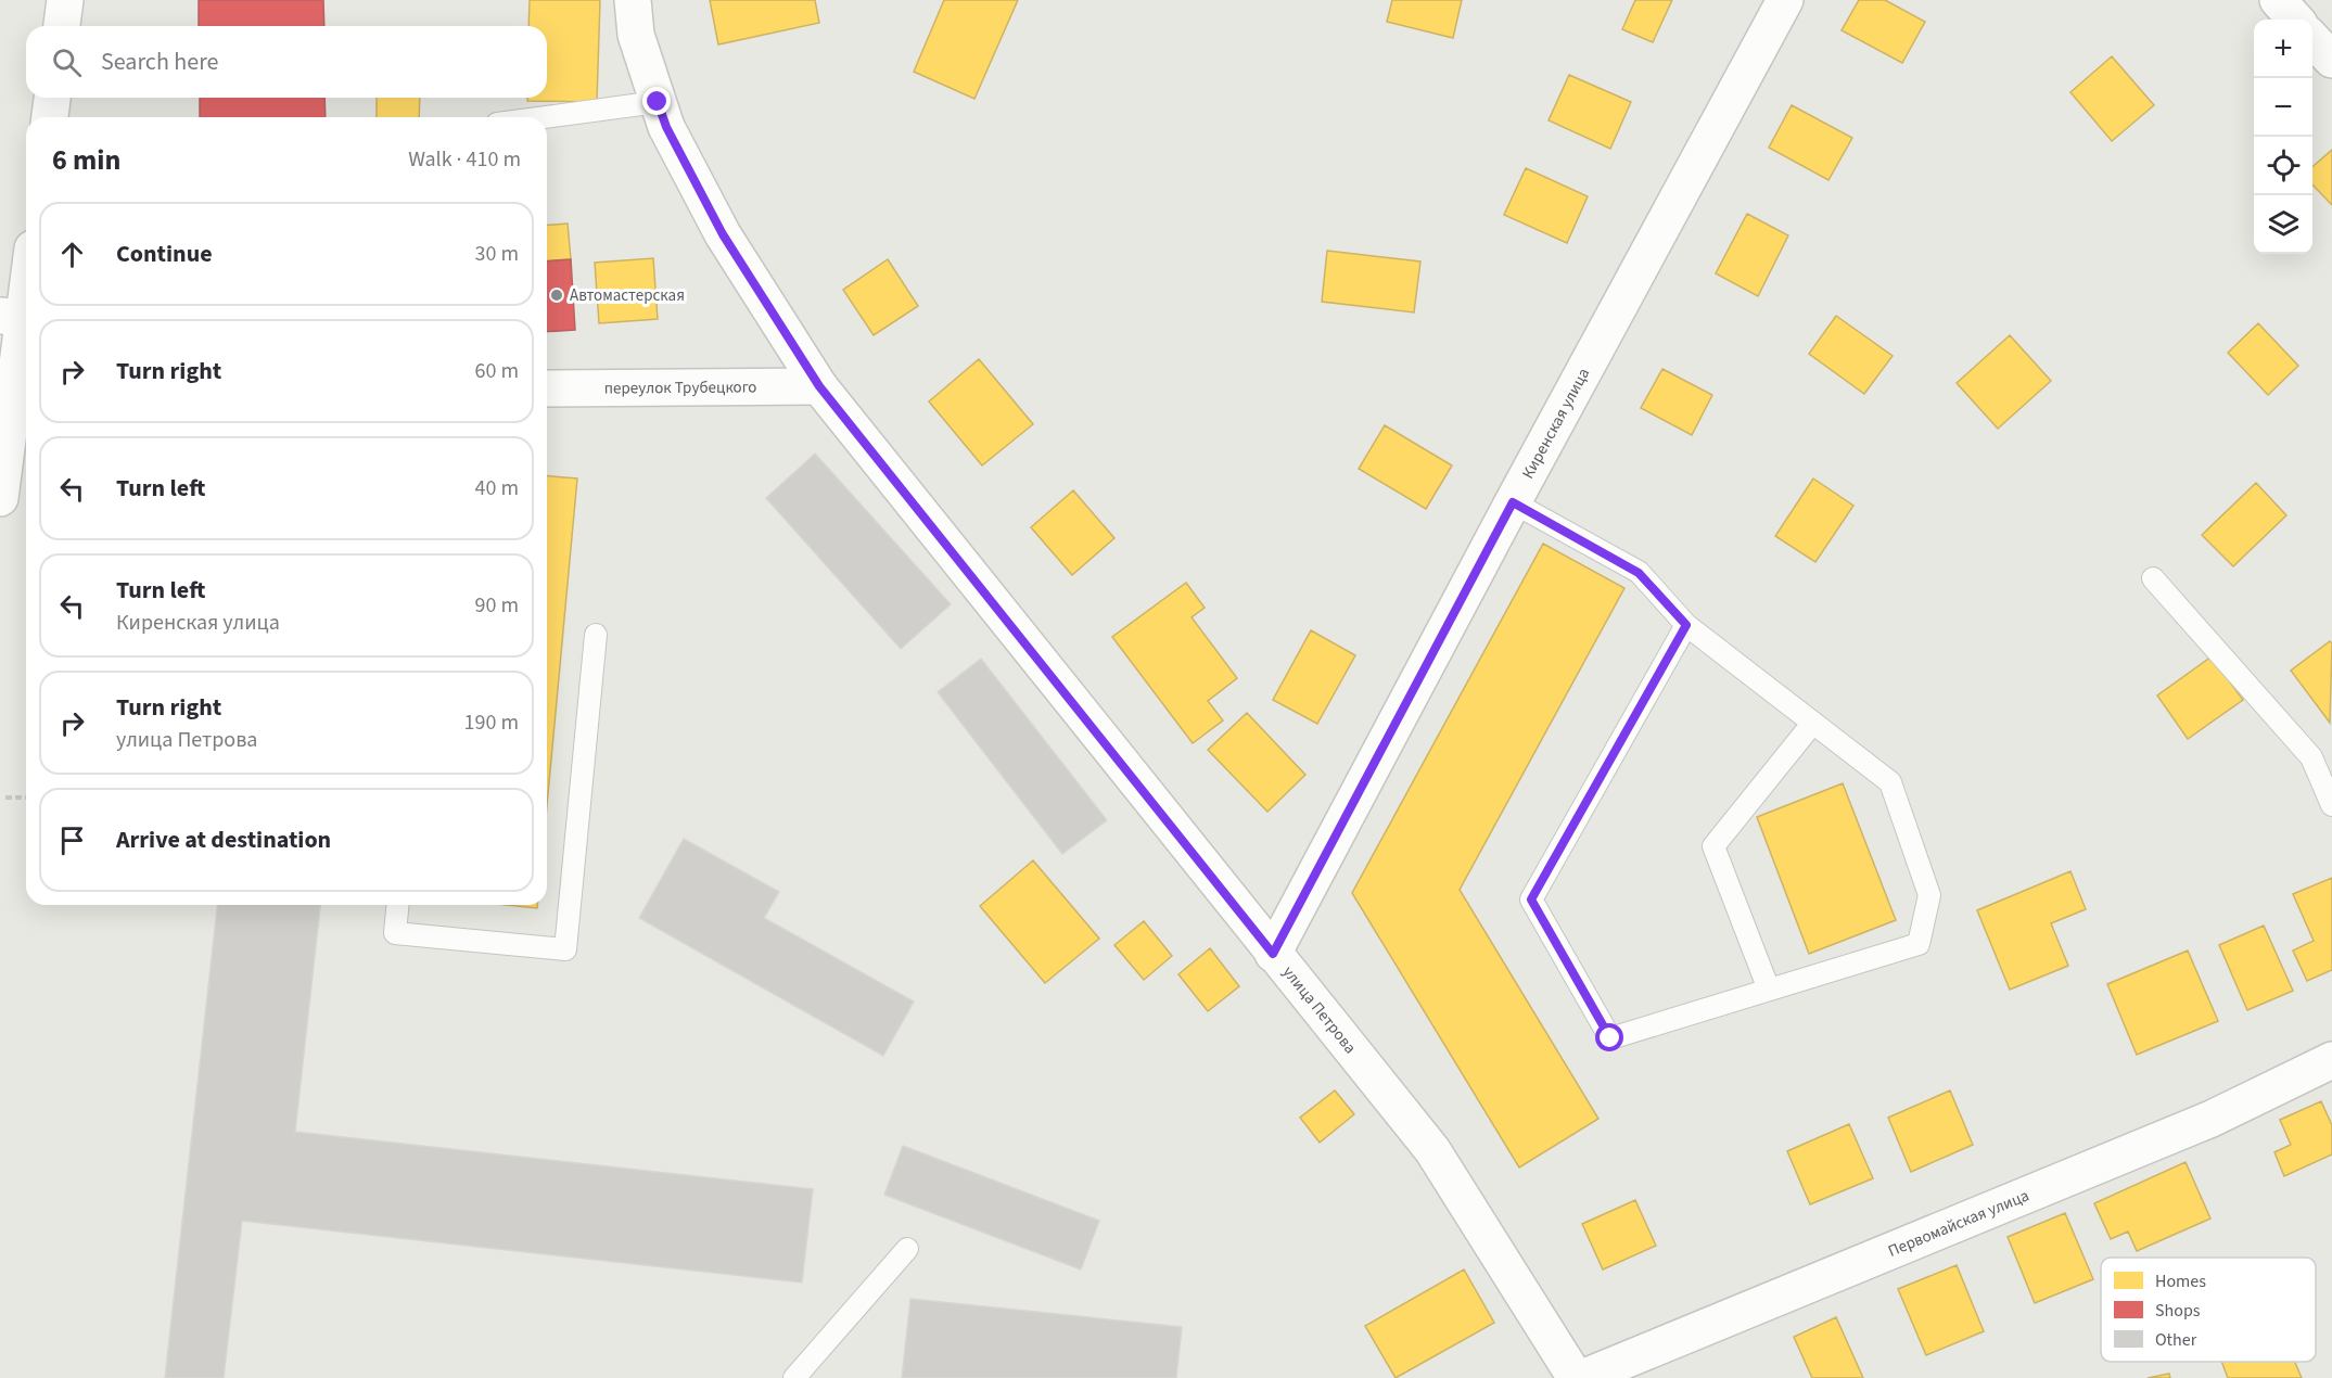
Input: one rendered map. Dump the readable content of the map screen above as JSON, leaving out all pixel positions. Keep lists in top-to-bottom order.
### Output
{
  "streets": {
    "street": [
      "переулок Трубецкого",
      "Киренская улица",
      "улица Петрова",
      "Первомайская улица"
    ]
  },
  "crossings": [
    ["переулок Трубецкого", "улица Петрова"],
    ["Киренская улица", "улица Петрова"]
  ],
  "places": ["Автомастерская"],
  "legend": ["Homes", "Shops", "Other"],
  "page": {
    "map_buttons": ["+", "−"],
    "search": "Search here",
    "heading": ["6 min", "Walk · 410 m"],
    "list": [
      ["Continue", "30 m"],
      ["Turn right", "60 m"],
      ["Turn left", "40 m"],
      ["Turn left", "Киренская улица", "90 m"],
      ["Turn right", "улица Петрова", "190 m"],
      "Arrive at destination"
    ]
  }
}
